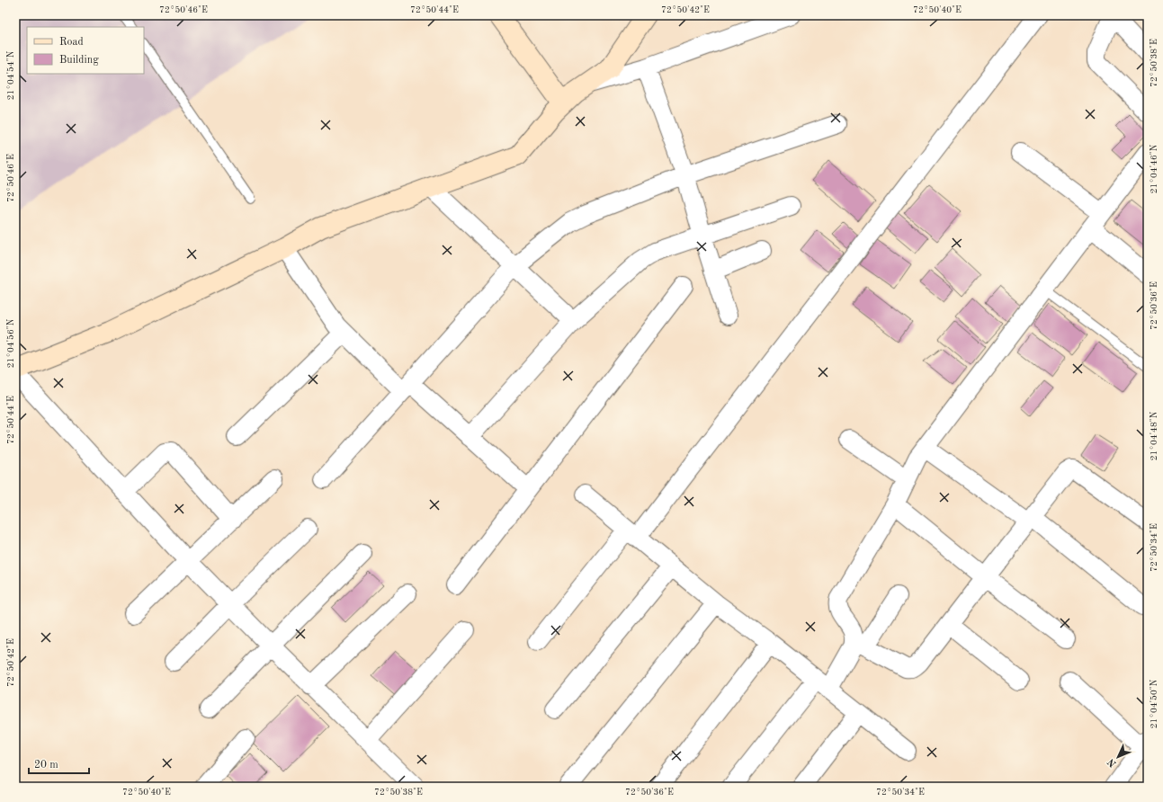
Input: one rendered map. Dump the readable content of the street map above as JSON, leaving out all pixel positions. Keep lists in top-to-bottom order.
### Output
{
  "legend": ["Road", "Building"],
  "scale_bar": "20 m",
  "north": "bottom left",
  "coordinates": [
    "72°50'46\"E",
    "72°50'44\"E",
    "72°50'42\"E",
    "72°50'40\"E",
    "72°50'38\"E",
    "21°04'54\"N",
    "21°04'46\"N",
    "72°50'36\"E",
    "21°04'56\"N",
    "21°04'48\"N",
    "72°50'34\"E",
    "21°04'50\"N"
  ]
}
